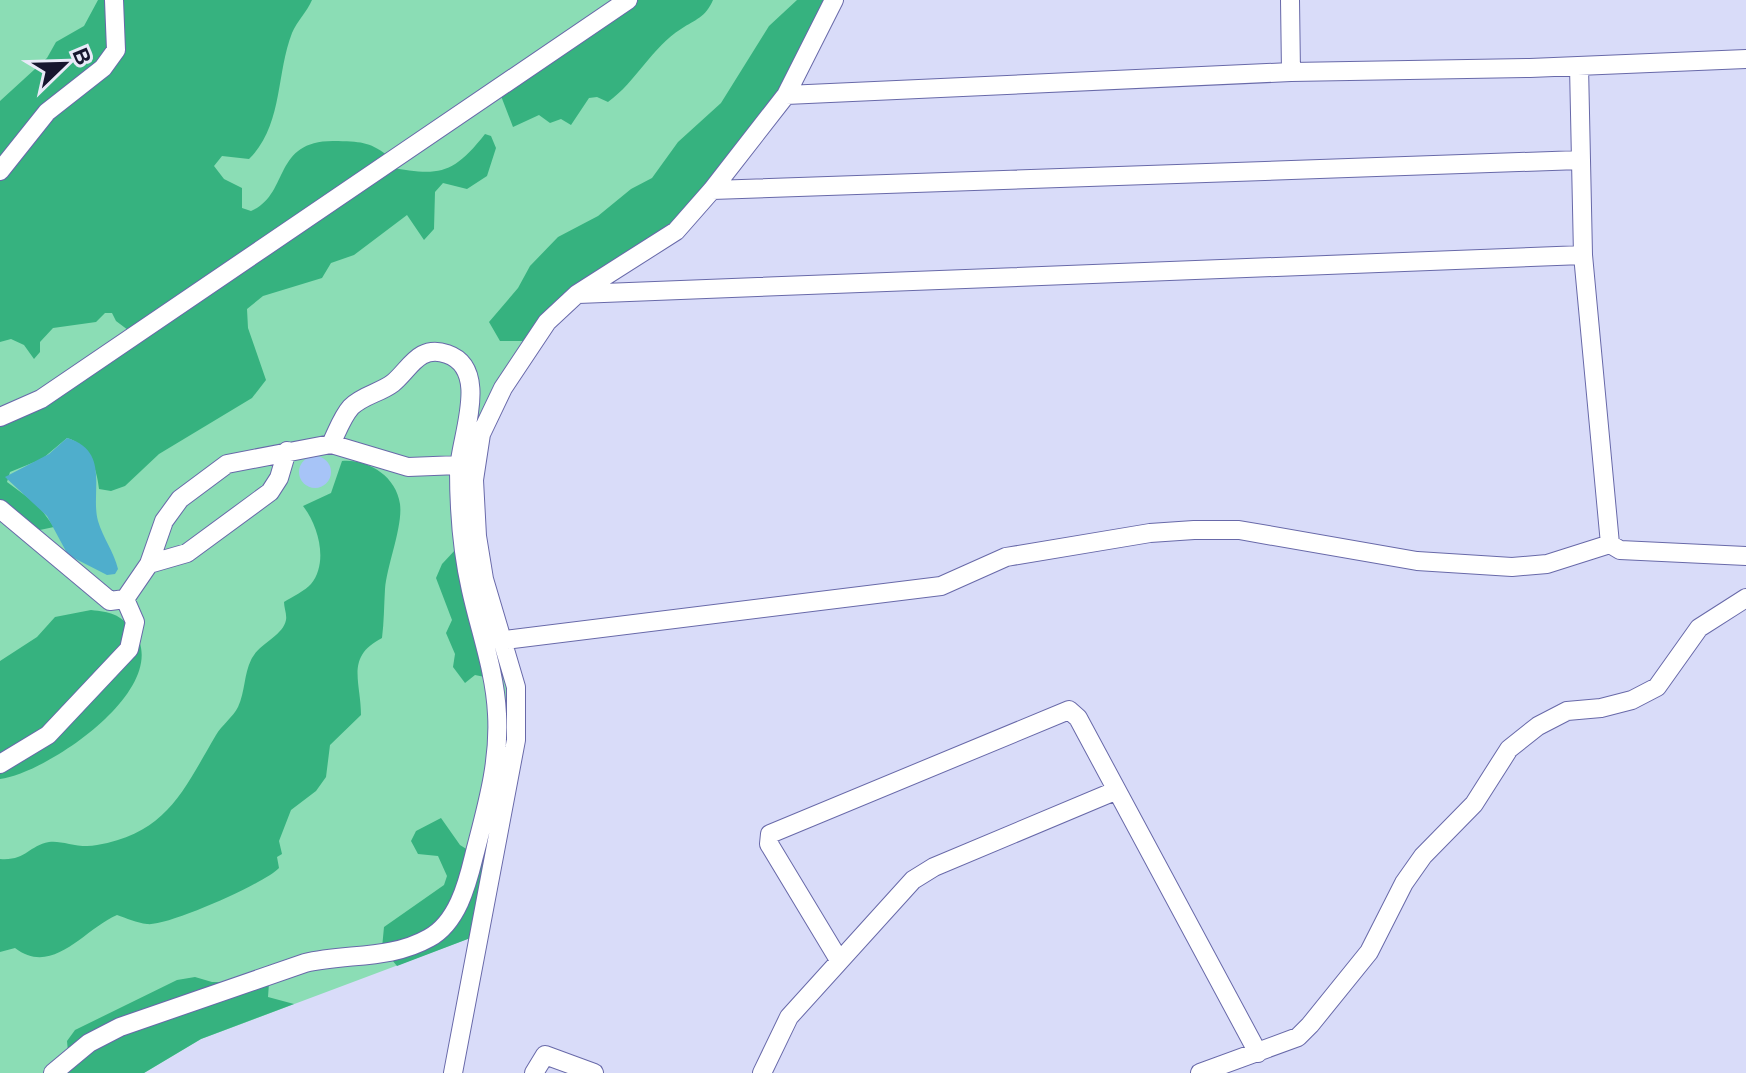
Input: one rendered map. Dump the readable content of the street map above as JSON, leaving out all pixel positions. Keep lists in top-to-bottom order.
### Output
{
  "north": "top right"
}
